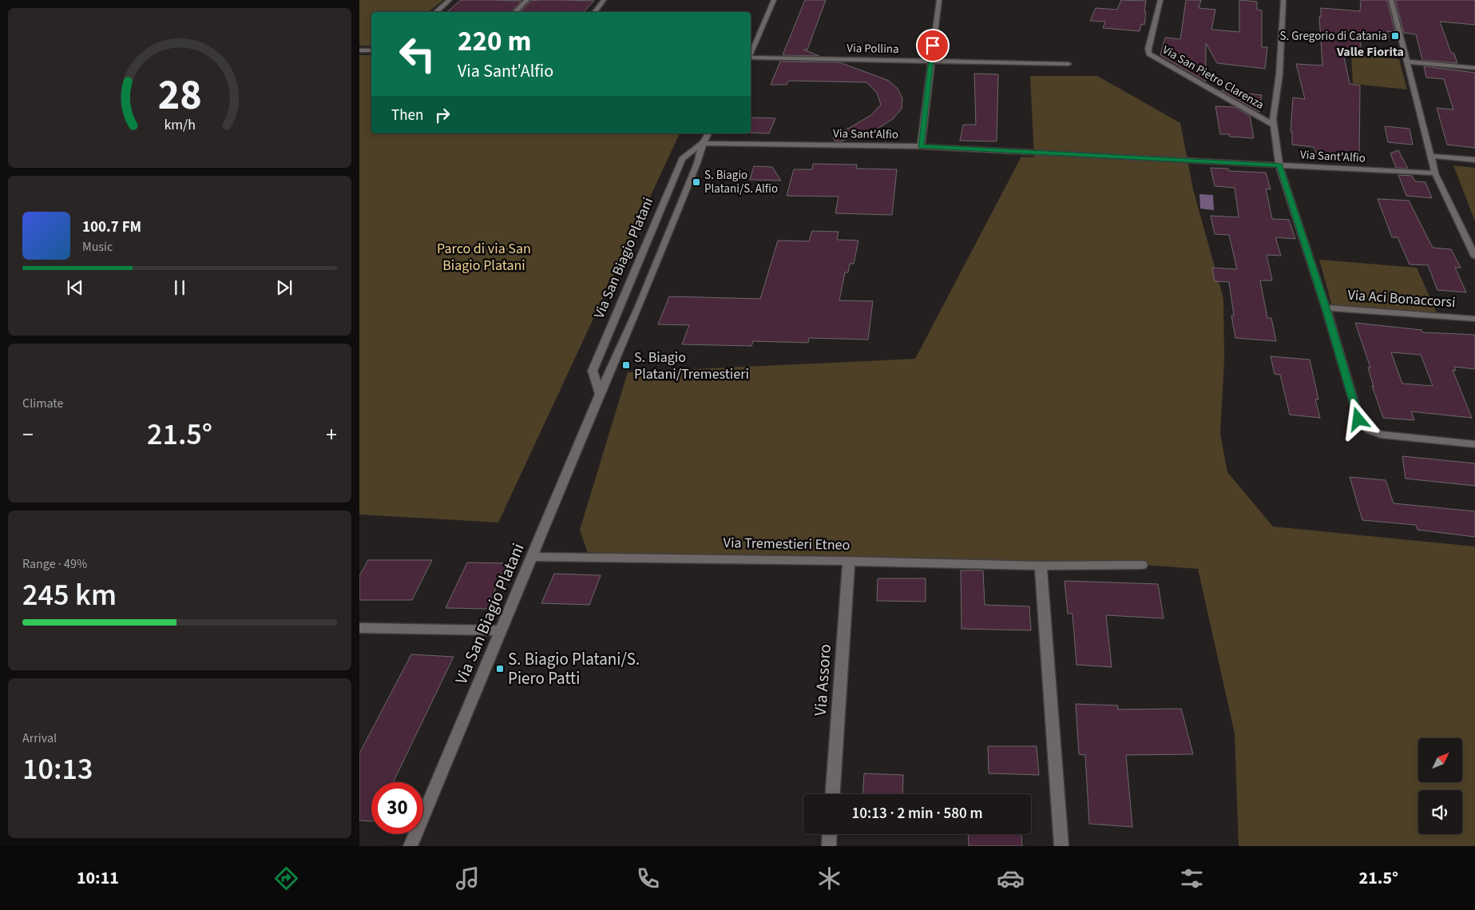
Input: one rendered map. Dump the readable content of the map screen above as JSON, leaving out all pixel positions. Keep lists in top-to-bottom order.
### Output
{
  "streets": {
    "street": [
      "Via Pollina",
      "Via San Pietro Clarenza",
      "Via Sant'Alfio",
      "Via San Biagio Platani",
      "Via Aci Bonaccorsi",
      "Via Tremestieri Etneo",
      "Via Assoro"
    ]
  },
  "crossings": [
    ["Via Sant'Alfio", "Via San Biagio Platani"],
    ["Via San Biagio Platani", "Via Tremestieri Etneo"],
    ["Via Tremestieri Etneo", "Via Assoro"]
  ],
  "districts": ["Valle Fiorita"],
  "parks": ["Parco di via San Biagio Platani"],
  "places": {
    "transit": [
      "S. Gregorio di Catania",
      "S. Biagio Platani/S. Alfio",
      "S. Biagio Platani/Tremestieri",
      "S. Biagio Platani/S. Piero Patti"
    ]
  },
  "north": "top right",
  "page": {
    "turn": ["220 m", "Via Sant'Alfio"],
    "then": "Then",
    "song": ["100.7 FM", "Music"],
    "tile": [
      "Climate",
      ["Range · 49%", "245 km"],
      ["Arrival", "10:13"]
    ],
    "heat": ["−", "21.5°", "+"],
    "limit": "30",
    "trip": "10:13 · 2 min · 580 m",
    "tabs": ["10:11", "21.5°"],
    "gauge": ["28", "km/h"]
  }
}
